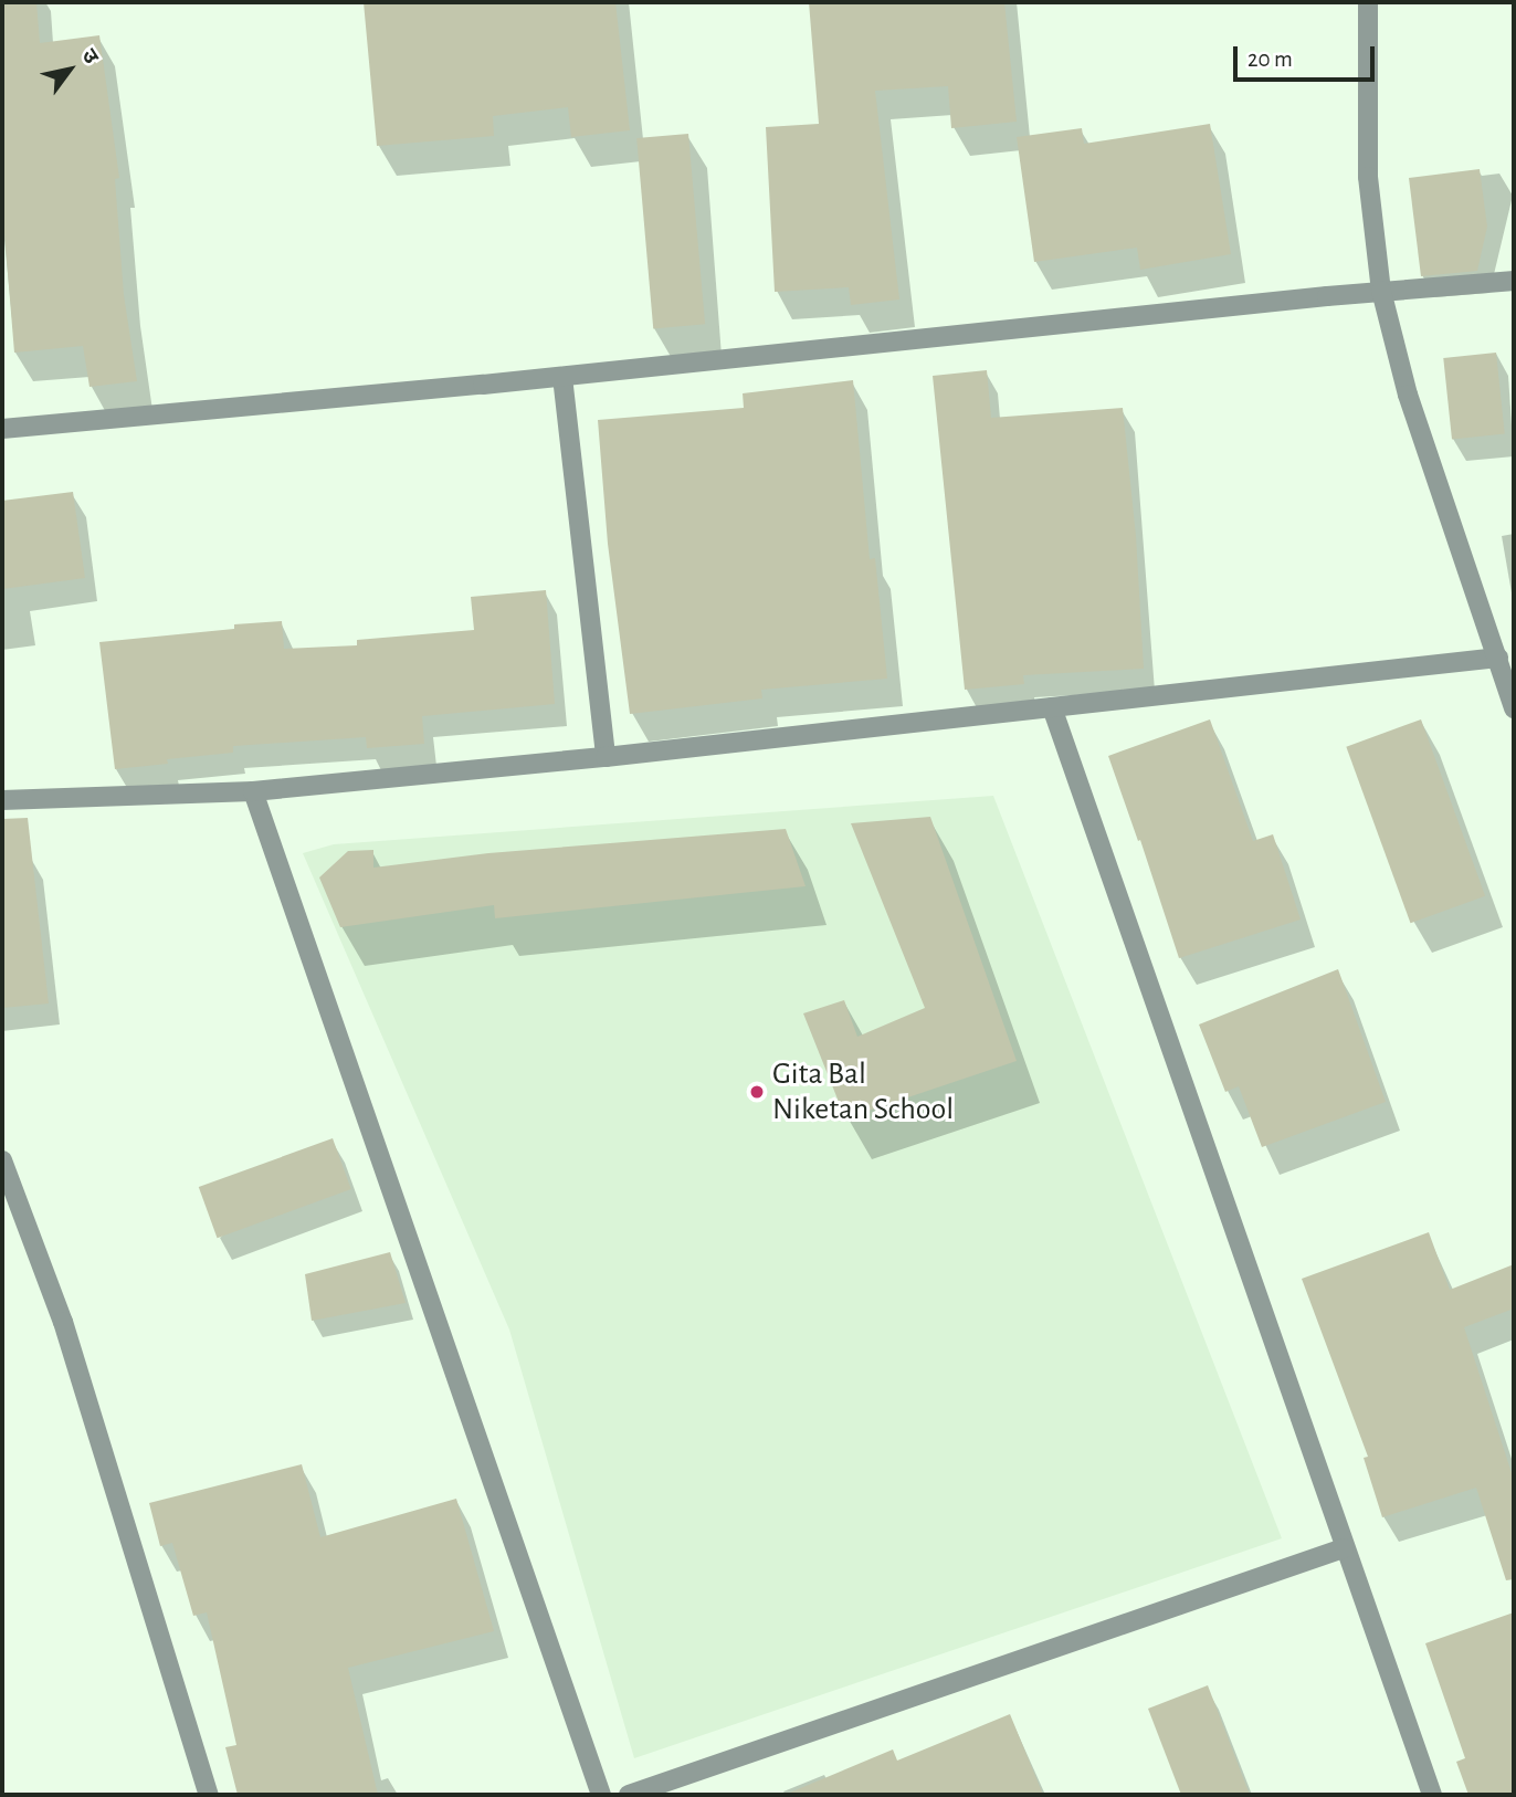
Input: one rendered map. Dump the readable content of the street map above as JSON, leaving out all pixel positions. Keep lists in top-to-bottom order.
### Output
{
  "places": ["Gita Bal Niketan School"],
  "scale_bar": "20 m",
  "north": "top right"
}
